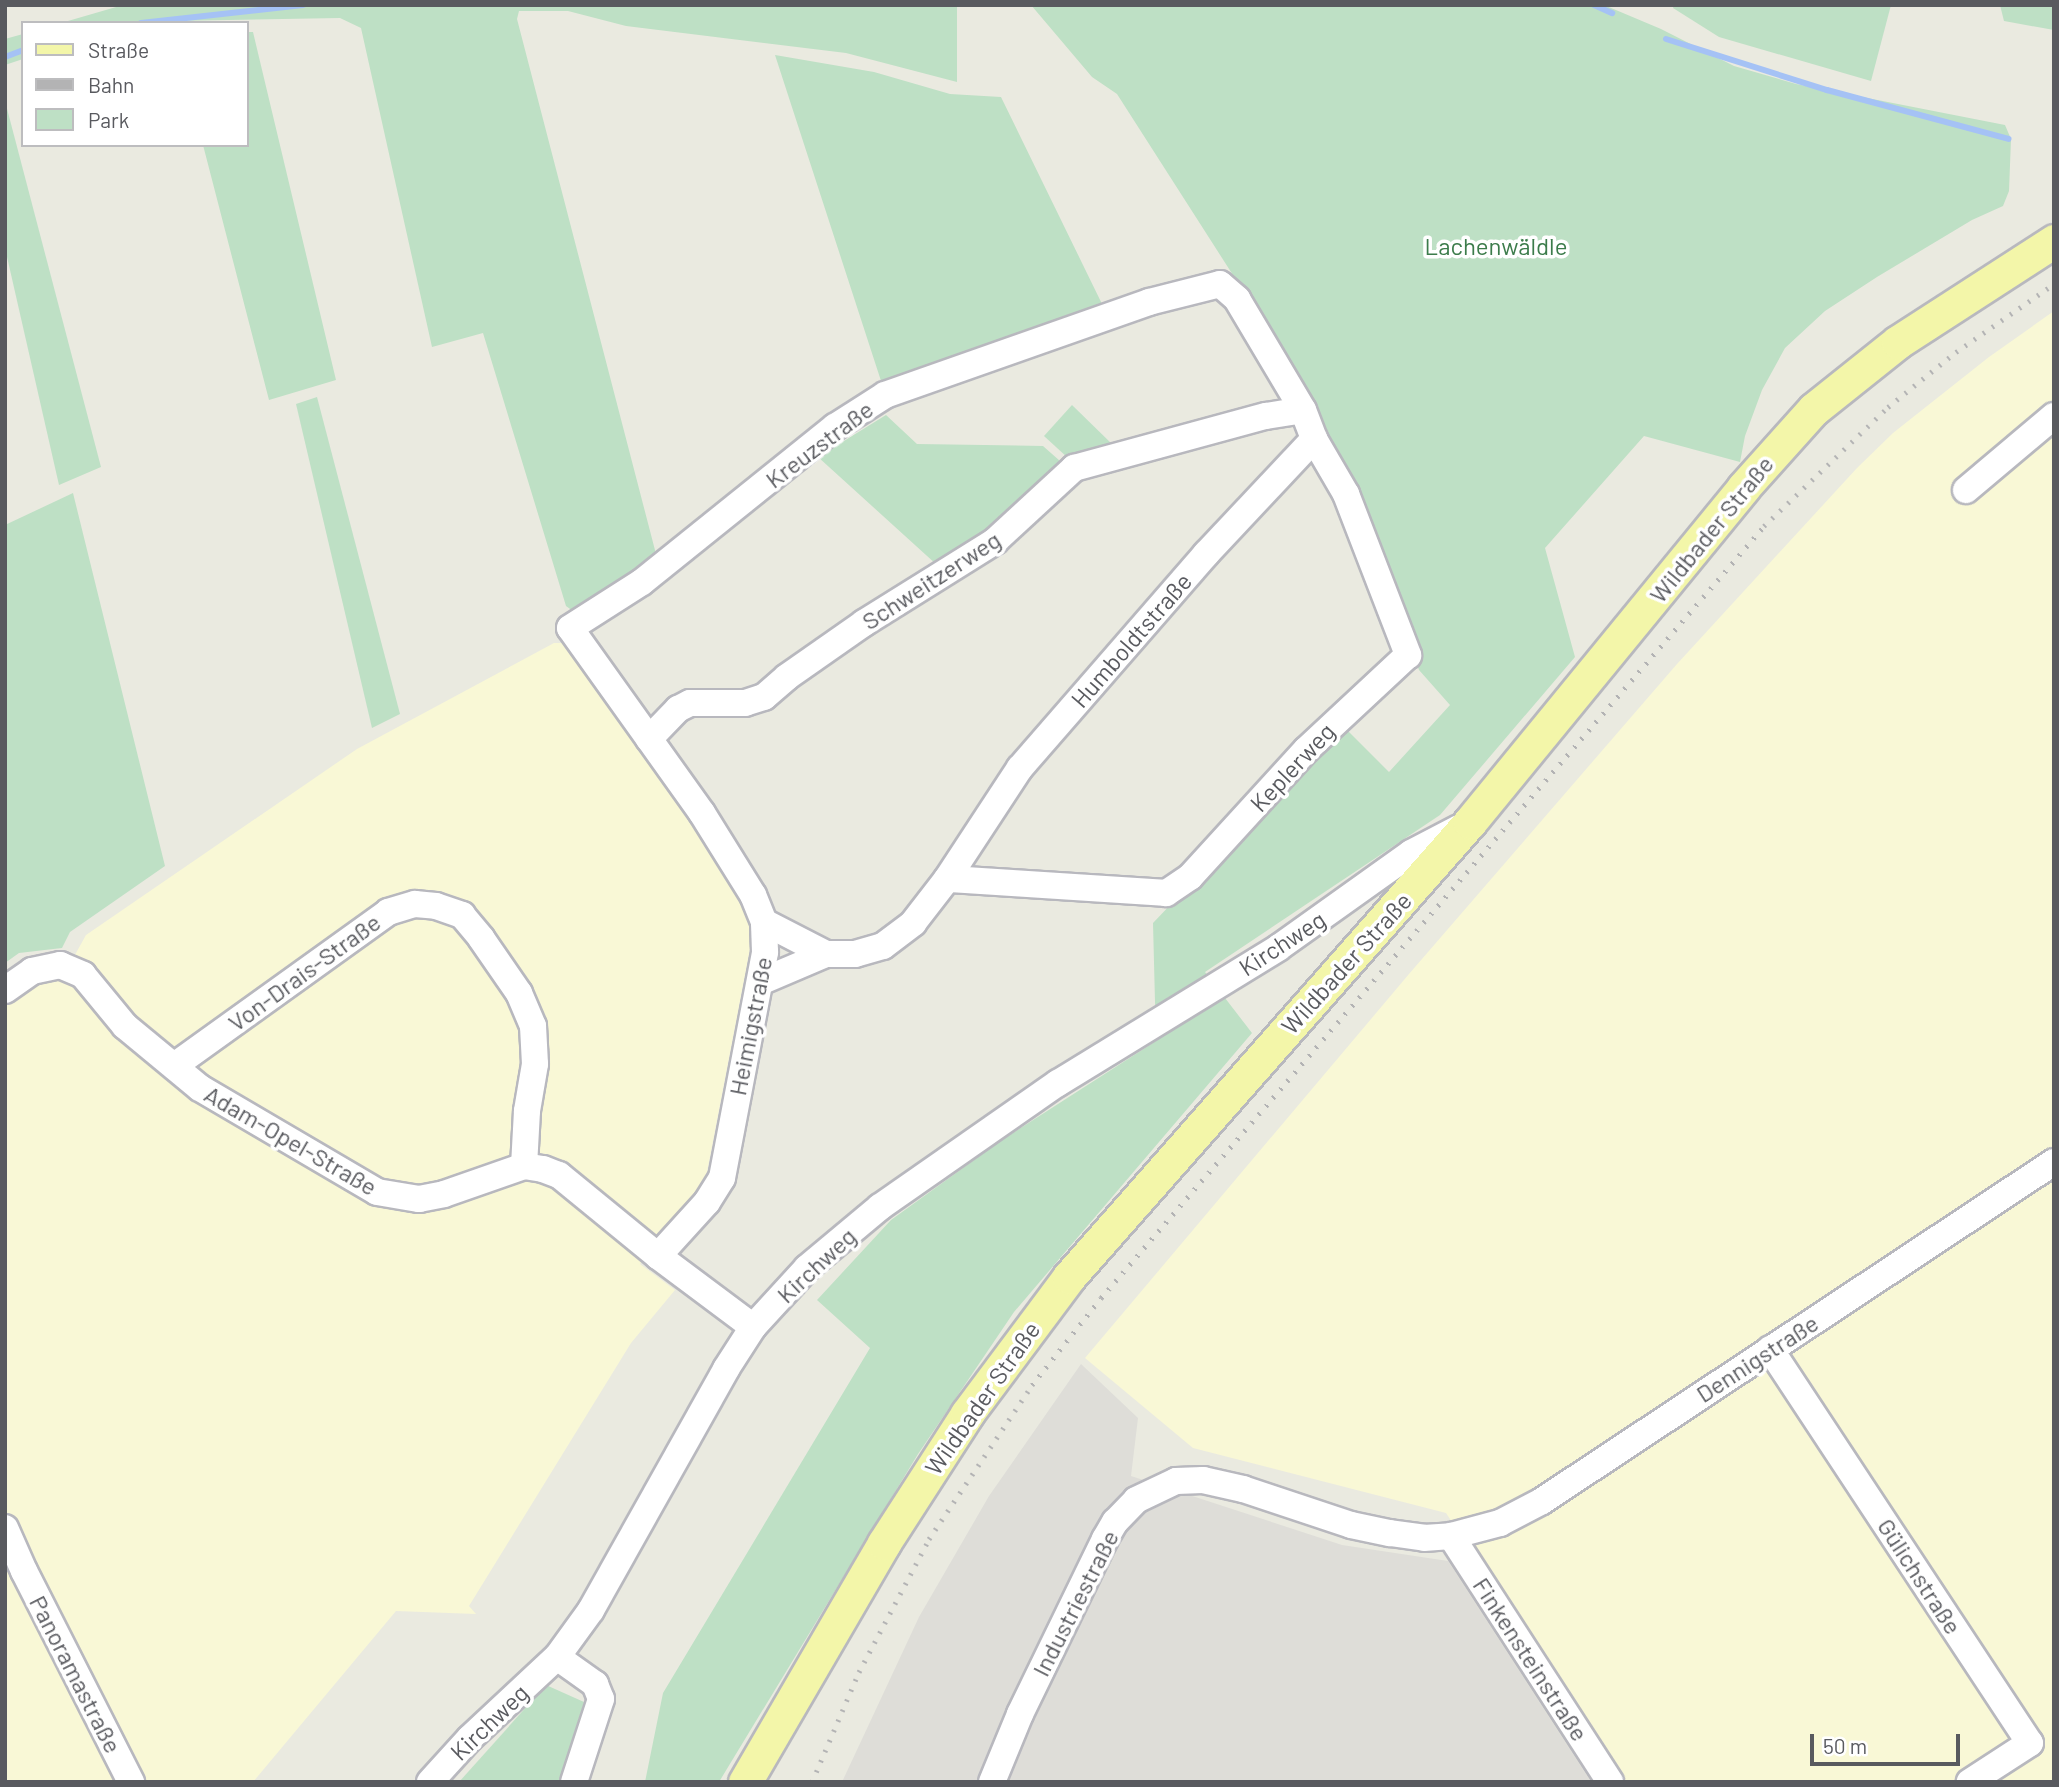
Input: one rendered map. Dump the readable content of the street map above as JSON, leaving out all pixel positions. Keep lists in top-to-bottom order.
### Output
{
  "streets": {
    "main road": ["Wildbader Straße"],
    "street": [
      "Kreuzstraße",
      "Schweitzerweg",
      "Humboldtstraße",
      "Keplerweg",
      "Kirchweg",
      "Von-Drais-Straße",
      "Heimigstraße",
      "Adam-Opel-Straße",
      "Dennigstraße",
      "Gülichstraße",
      "Industriestraße",
      "Finkensteinstraße",
      "Panoramastraße"
    ]
  },
  "crossings": [
    ["Kreuzstraße", "Schweitzerweg"],
    ["Kreuzstraße", "Heimigstraße"],
    ["Wildbader Straße", "Kirchweg"],
    ["Schweitzerweg", "Heimigstraße"],
    ["Humboldtstraße", "Keplerweg"],
    ["Humboldtstraße", "Heimigstraße"],
    ["Von-Drais-Straße", "Adam-Opel-Straße"],
    ["Dennigstraße", "Gülichstraße"],
    ["Dennigstraße", "Industriestraße"],
    ["Dennigstraße", "Finkensteinstraße"],
    ["Industriestraße", "Finkensteinstraße"]
  ],
  "parks": ["Lachenwäldle"],
  "legend": ["Straße", "Bahn", "Park"],
  "scale_bar": "50 m"
}
